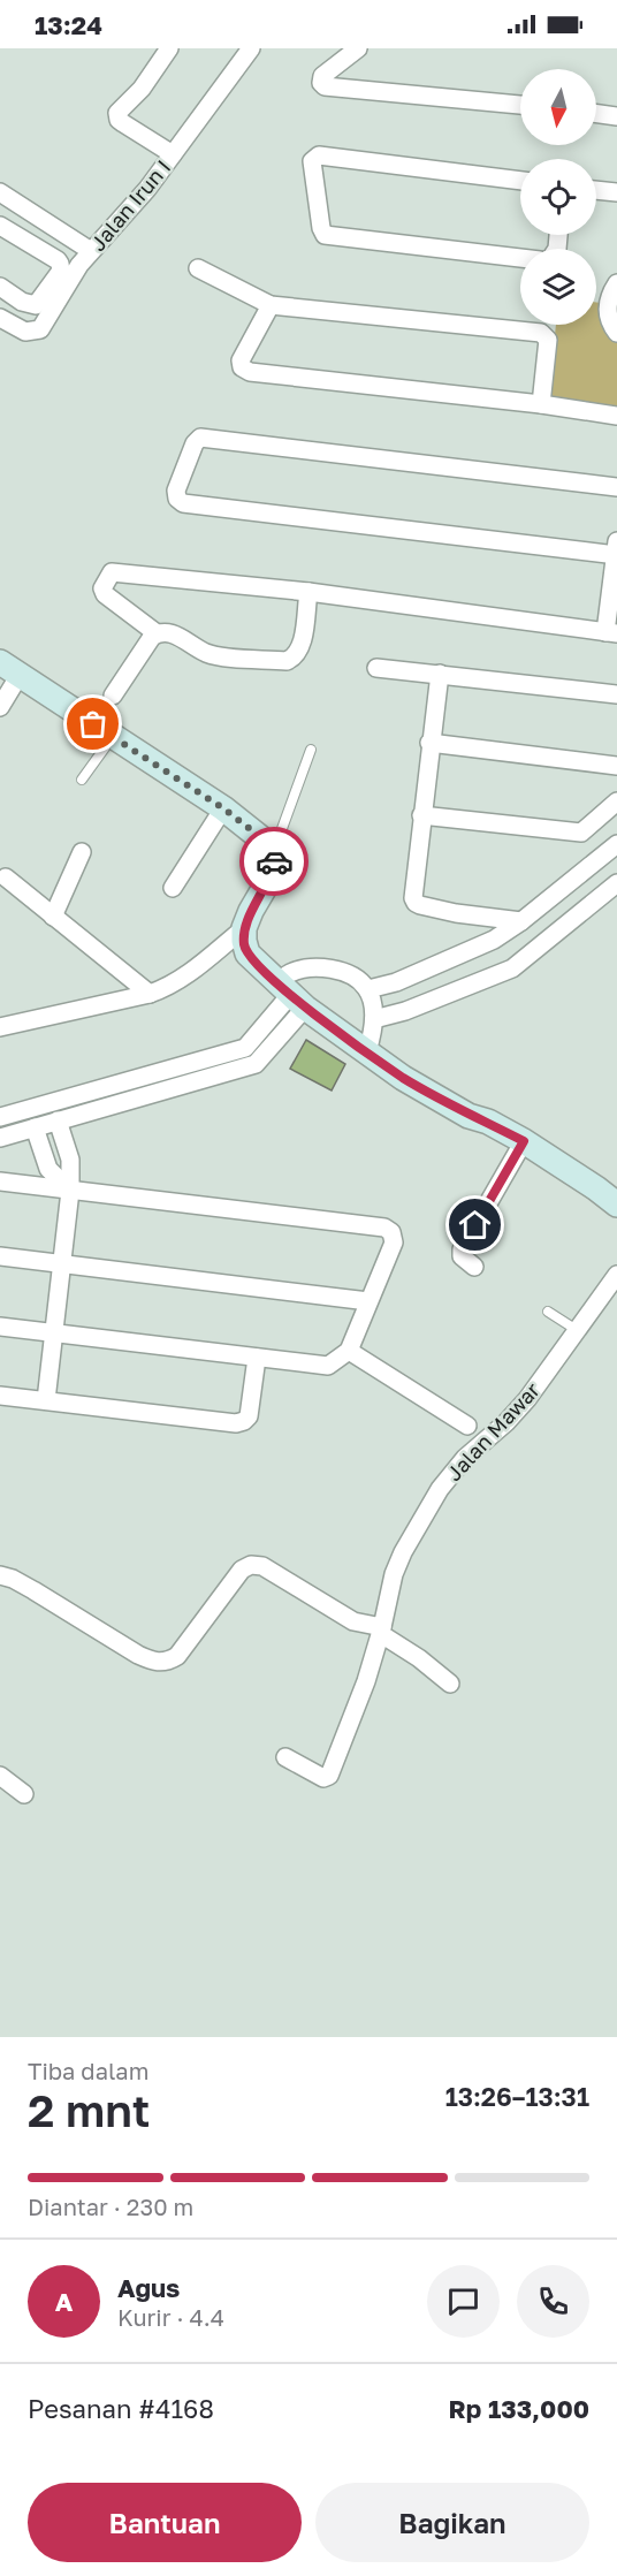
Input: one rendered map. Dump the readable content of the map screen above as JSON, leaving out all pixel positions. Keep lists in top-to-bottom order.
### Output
{
  "streets": {
    "street": ["Jalan Irun I", "Jalan Mawar"]
  },
  "north": "bottom",
  "page": {
    "status": "13:24",
    "heading": ["2 mnt", "Tiba dalam", "13:26–13:31"],
    "panel": [
      "Agus",
      "Kurir · 4.4",
      "Pesanan #4168",
      "Rp 133,000"
    ],
    "bar": "Diantar · 230 m",
    "round": "A",
    "buttons": ["Bantuan", "Bagikan"]
  }
}
